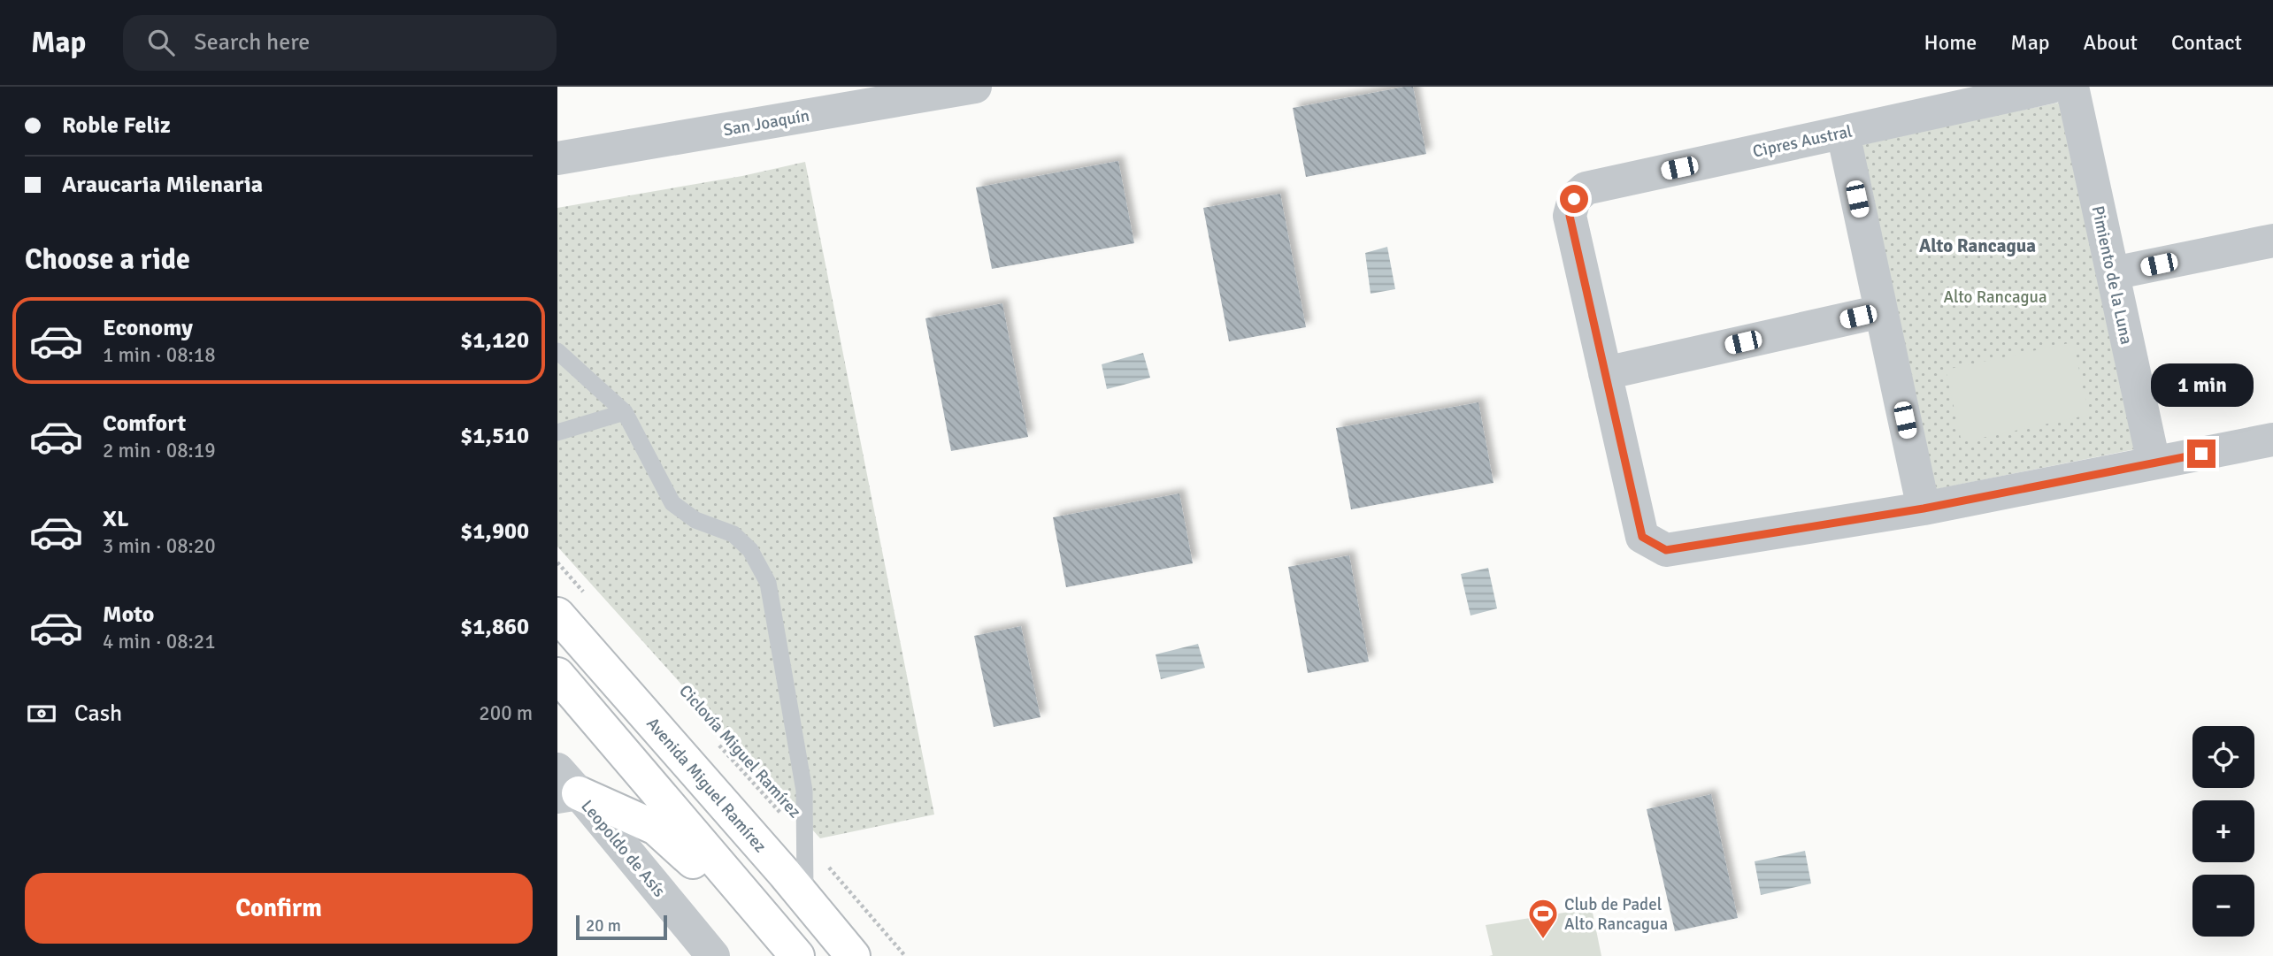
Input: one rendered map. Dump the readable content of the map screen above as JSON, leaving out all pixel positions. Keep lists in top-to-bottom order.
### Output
{
  "streets": {
    "main road": ["Avenida Miguel Ramírez"],
    "street": [
      "San Joaquín",
      "Cipres Austral",
      "Pimiento de la Luna",
      "Leopoldo de Asís"
    ],
    "path": ["Ciclovía Miguel Ramírez"]
  },
  "districts": ["Alto Rancagua"],
  "parks": ["Alto Rancagua"],
  "places": {
    "sports": ["Club de Padel Alto Rancagua"]
  },
  "scale_bar": "20 m",
  "page": {
    "header": "Map",
    "search": "Search here",
    "nav": [
      "Home",
      "Map",
      "About",
      "Contact"
    ],
    "banner": ["Roble Feliz", "Araucaria Milenaria"],
    "heading": "Choose a ride",
    "list": [
      {
        "name": "Economy",
        "note": "1 min · 08:18",
        "value": "$1,120"
      },
      {
        "name": "Comfort",
        "note": "2 min · 08:19",
        "value": "$1,510"
      },
      {
        "name": "XL",
        "note": "3 min · 08:20",
        "value": "$1,900"
      },
      {
        "name": "Moto",
        "note": "4 min · 08:21",
        "value": "$1,860"
      }
    ],
    "bubble": "1 min",
    "pay": ["Cash", "200 m"],
    "map_buttons": ["+", "−"],
    "buttons": "Confirm",
    "scale": "20 m"
  }
}
